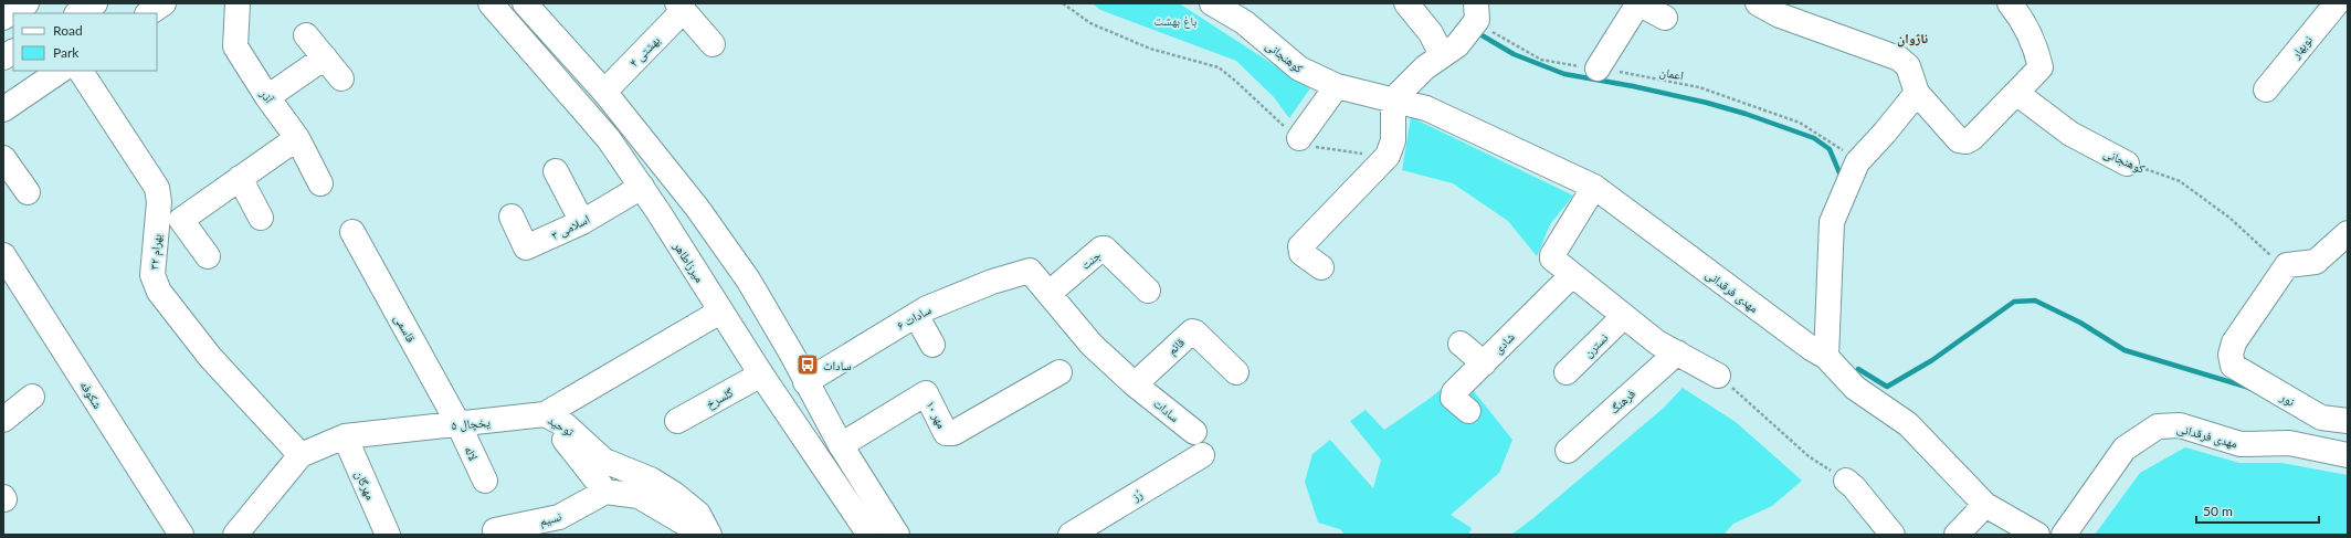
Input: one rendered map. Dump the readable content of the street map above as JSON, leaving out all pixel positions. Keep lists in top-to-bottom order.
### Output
{
  "streets": {
    "main road": [
      "نوبهار",
      "بهشتی ۴",
      "کوهنجانی",
      "آذر",
      "اسلامی ۳",
      "بهرام ۳۲",
      "جنت",
      "میرزاطاهر",
      "مهدی فرقدانی",
      "سادات ۶",
      "قاسمی",
      "شادی",
      "نسترن",
      "قائم",
      "شکوفه",
      "گلسرخ",
      "نور",
      "فرهنگ",
      "سادات",
      "مهر ۱۰",
      "یخچال ۵",
      "توحید",
      "لاله",
      "مهرگان",
      "رُز",
      "نسیم"
    ],
    "path": ["اعمان"]
  },
  "crossings": [
    ["کوهنجانی", "مهدی فرقدانی"],
    ["کوهنجانی", "نور"],
    ["اسلامی ۳", "میرزاطاهر"],
    ["بهرام ۳۲", "یخچال ۵"],
    ["جنت", "سادات"],
    ["میرزاطاهر", "گلسرخ"],
    ["میرزاطاهر", "یخچال ۵"],
    ["سادات ۶", "سادات"],
    ["قاسمی", "یخچال ۵"],
    ["قاسمی", "لاله"],
    ["قائم", "سادات"],
    ["یخچال ۵", "توحید"],
    ["یخچال ۵", "لاله"],
    ["یخچال ۵", "مهرگان"],
    ["توحید", "نسیم"]
  ],
  "districts": ["ناژوان"],
  "parks": ["باغ بهشت"],
  "places": {
    "bus stop": ["سادات"]
  },
  "legend": ["Road", "Park"],
  "scale_bar": "50 m"
}
